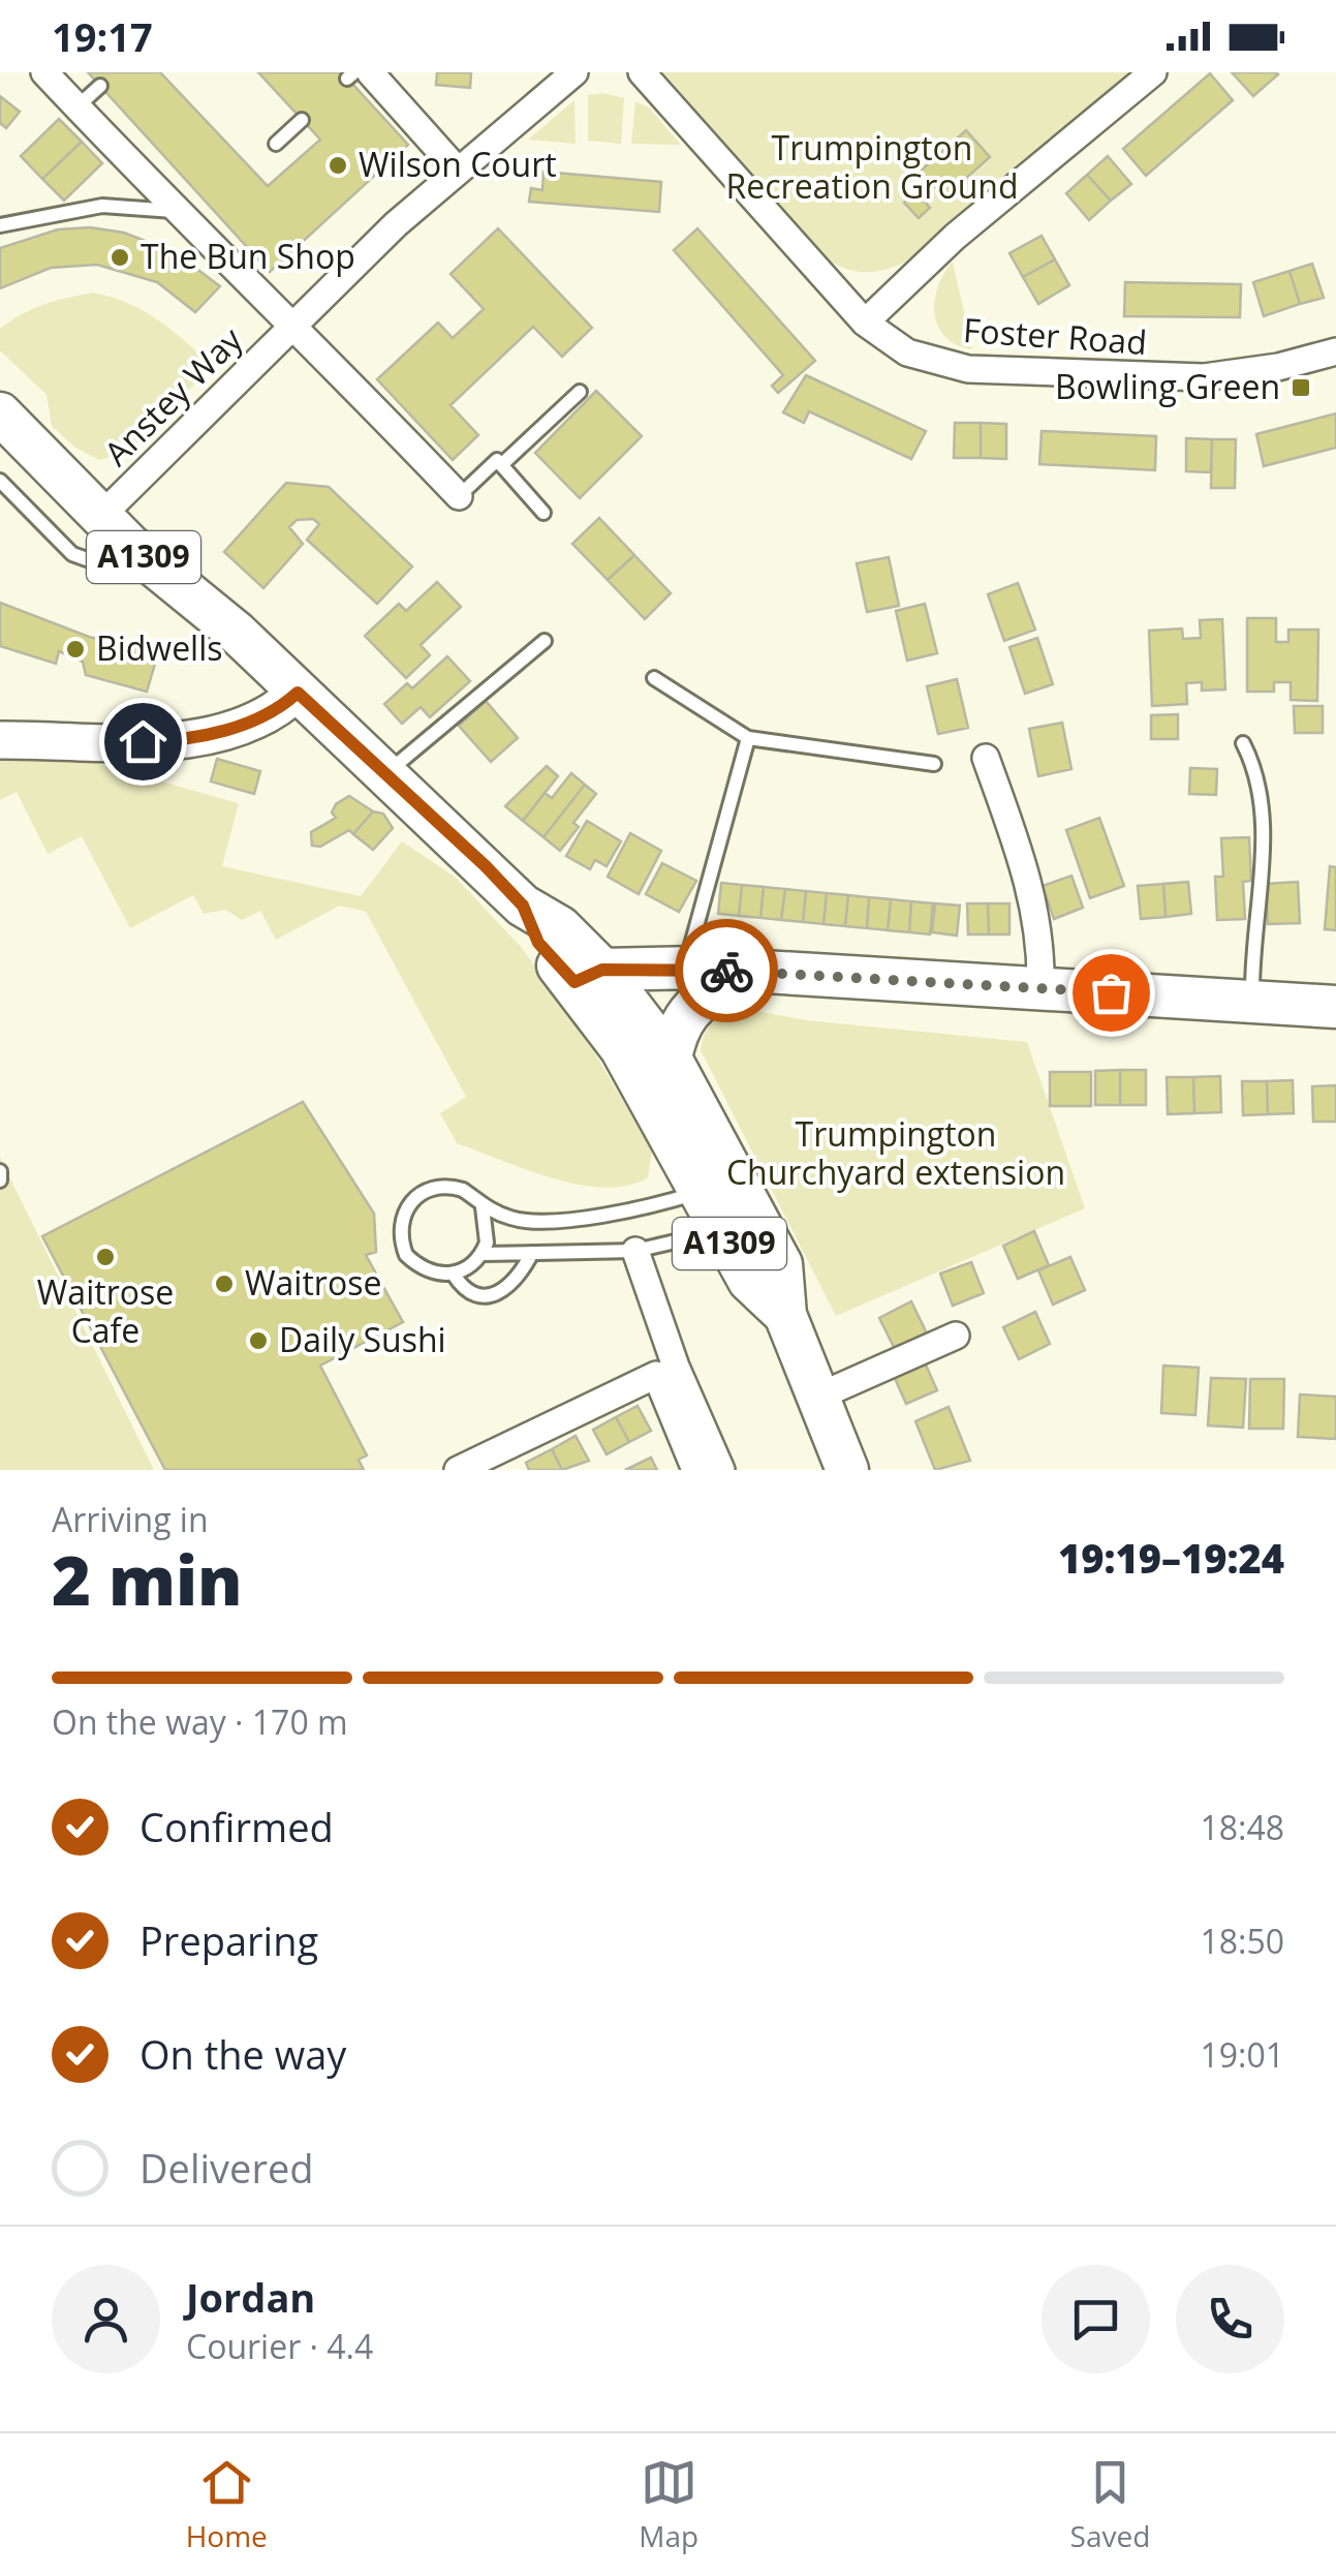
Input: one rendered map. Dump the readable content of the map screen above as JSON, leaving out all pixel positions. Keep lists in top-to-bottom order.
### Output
{
  "streets": {
    "main road": ["A1309"],
    "street": ["Foster Road", "Anstey Way"]
  },
  "crossings": [
    ["Anstey Way", "A1309"]
  ],
  "parks": ["Trumpington Recreation Ground", "Trumpington Churchyard extension"],
  "places": {
    "other": [
      "Wilson Court",
      "The Bun Shop",
      "Bidwells",
      "Waitrose Cafe",
      "Waitrose",
      "Daily Sushi"
    ],
    "transit": ["Bowling Green"]
  },
  "page": {
    "status": "19:17",
    "heading": ["2 min", "Arriving in", "19:19–19:24"],
    "panel": ["Jordan", "Courier · 4.4"],
    "bar": "On the way · 170 m",
    "list": [
      ["Confirmed", "18:48"],
      ["Preparing", "18:50"],
      ["On the way", "19:01"],
      "Delivered"
    ],
    "tabs": ["Home", "Map", "Saved"]
  }
}
